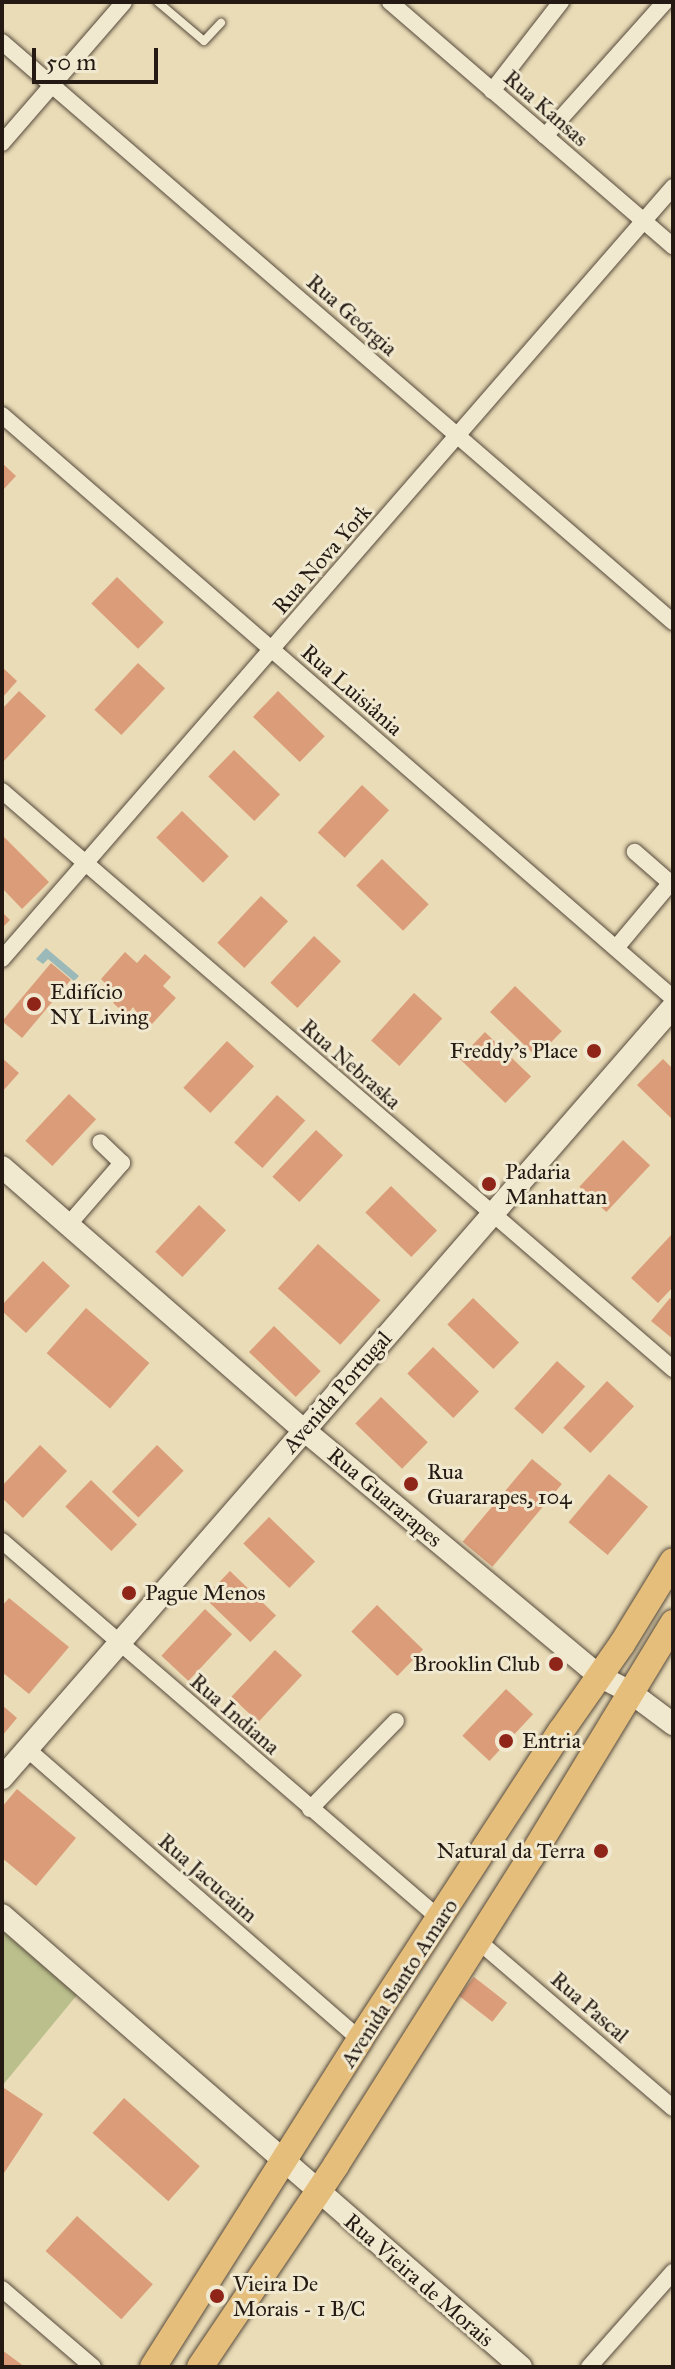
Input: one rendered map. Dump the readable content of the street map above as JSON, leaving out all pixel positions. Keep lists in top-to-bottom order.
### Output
{
  "streets": {
    "main road": ["Avenida Santo Amaro"],
    "street": [
      "Rua Kansas",
      "Rua Geórgia",
      "Rua Nova York",
      "Rua Luisiânia",
      "Rua Nebraska",
      "Avenida Portugal",
      "Rua Guararapes",
      "Rua Indiana",
      "Rua Jacucaim",
      "Rua Pascal",
      "Rua Vieira de Morais"
    ]
  },
  "crossings": [
    ["Rua Kansas", "Rua Nova York"],
    ["Rua Geórgia", "Rua Nova York"],
    ["Rua Nova York", "Rua Luisiânia"],
    ["Rua Nova York", "Rua Nebraska"],
    ["Rua Nebraska", "Avenida Portugal"],
    ["Avenida Portugal", "Rua Guararapes"],
    ["Avenida Portugal", "Rua Indiana"],
    ["Avenida Portugal", "Rua Jacucaim"],
    ["Rua Guararapes", "Avenida Santo Amaro"],
    ["Rua Indiana", "Avenida Santo Amaro"],
    ["Rua Jacucaim", "Avenida Santo Amaro"],
    ["Avenida Santo Amaro", "Rua Pascal"],
    ["Avenida Santo Amaro", "Rua Vieira de Morais"]
  ],
  "places": [
    "Edifício NY Living",
    "Freddy's Place",
    "Padaria Manhattan",
    "Rua Guararapes, 104",
    "Pague Menos",
    "Brooklin Club",
    "Entria",
    "Natural da Terra",
    "Vieira De Morais - 1 B/C"
  ],
  "scale_bar": "50 m"
}
